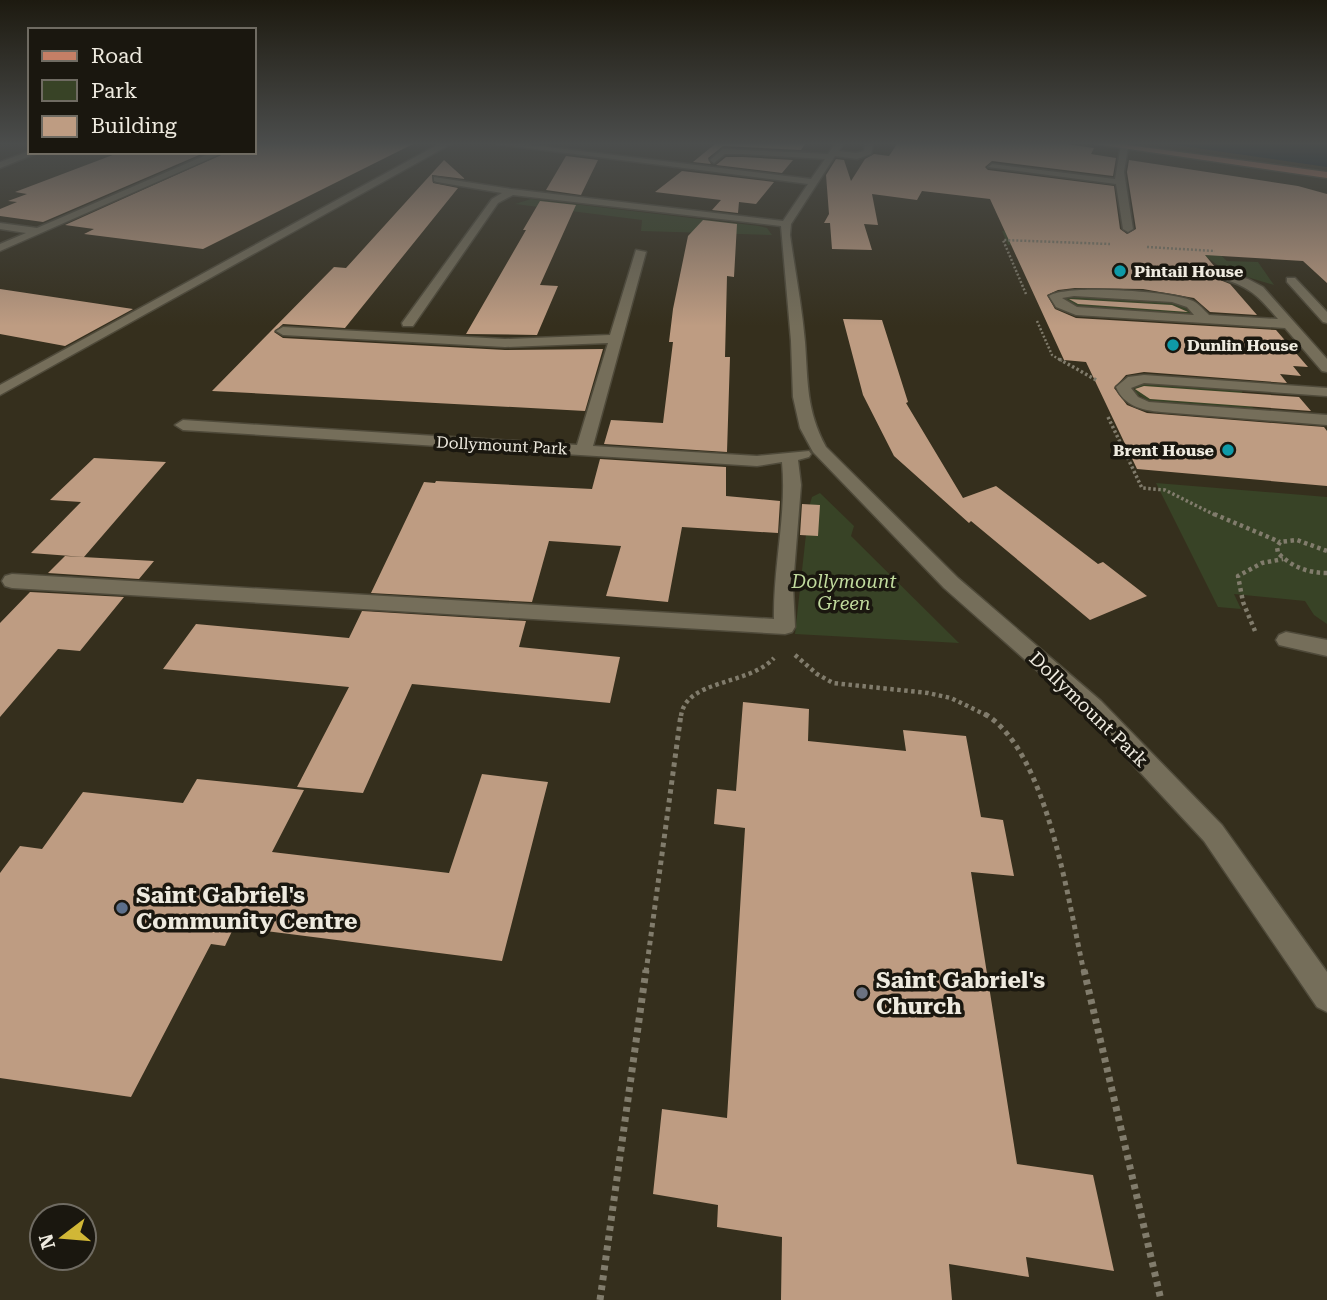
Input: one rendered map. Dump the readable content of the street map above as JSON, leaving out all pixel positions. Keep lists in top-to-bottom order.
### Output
{
  "streets": {
    "street": ["Dollymount Park"]
  },
  "parks": ["Dollymount Green"],
  "places": [
    "Pintail House",
    "Dunlin House",
    "Brent House",
    "Saint Gabriel's Community Centre",
    "Saint Gabriel's Church"
  ],
  "legend": ["Road", "Park", "Building"],
  "north": "left"
}
